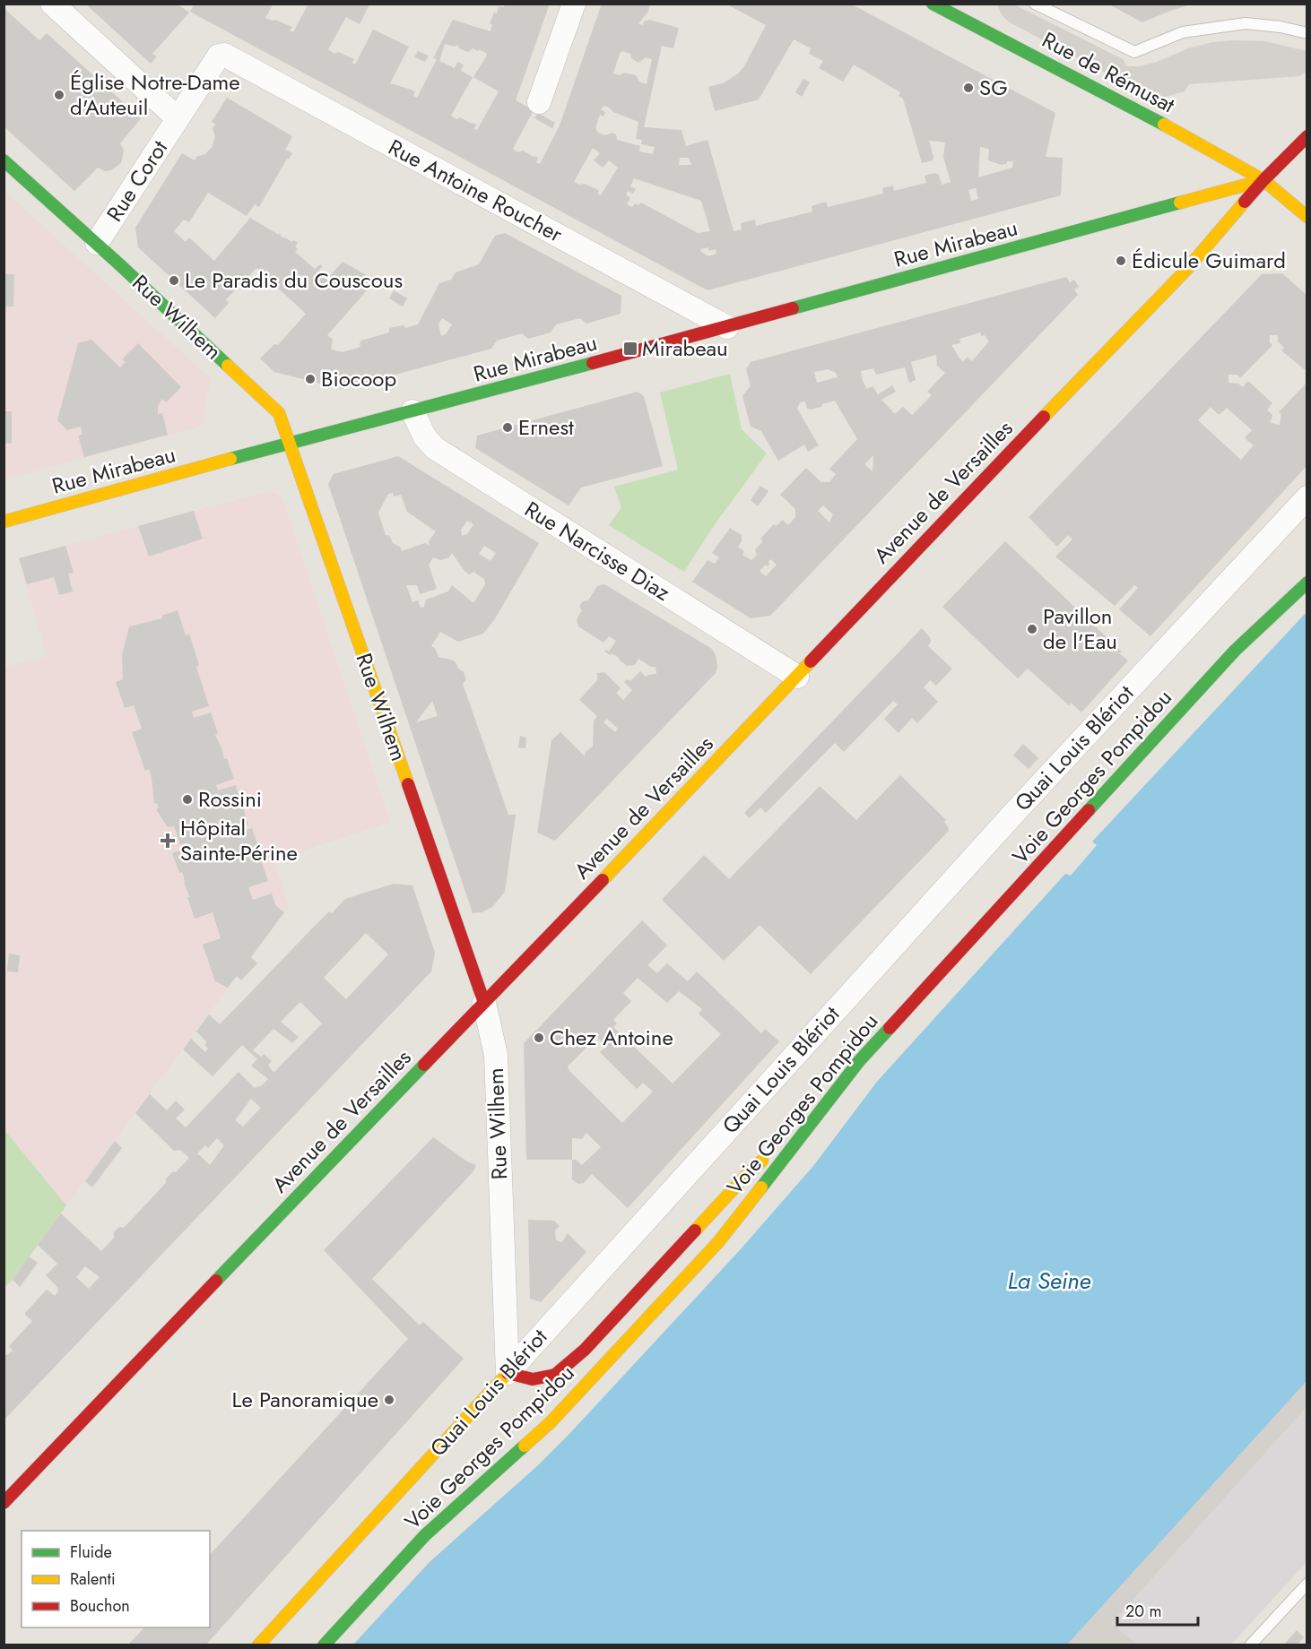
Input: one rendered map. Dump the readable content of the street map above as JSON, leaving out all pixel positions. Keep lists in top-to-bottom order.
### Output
{
  "streets": {
    "main road": [
      "Rue de Rémusat",
      "Rue Mirabeau",
      "Rue Wilhem",
      "Avenue de Versailles",
      "Quai Louis Blériot",
      "Voie Georges Pompidou"
    ],
    "street": ["Rue Corot", "Rue Antoine Roucher", "Rue Narcisse Diaz"]
  },
  "crossings": [
    ["Rue de Rémusat", "Rue Mirabeau"],
    ["Rue de Rémusat", "Avenue de Versailles"],
    ["Rue Corot", "Rue Antoine Roucher"],
    ["Rue Corot", "Rue Wilhem"],
    ["Rue Antoine Roucher", "Rue Mirabeau"],
    ["Rue Mirabeau", "Rue Wilhem"],
    ["Rue Mirabeau", "Avenue de Versailles"],
    ["Rue Mirabeau", "Rue Narcisse Diaz"],
    ["Rue Wilhem", "Avenue de Versailles"],
    ["Rue Wilhem", "Quai Louis Blériot"],
    ["Avenue de Versailles", "Rue Narcisse Diaz"]
  ],
  "water": ["La Seine"],
  "places": {
    "other": [
      "SG",
      "Église Notre-Dame d'Auteuil",
      "Édicule Guimard",
      "Le Paradis du Couscous",
      "Biocoop",
      "Ernest",
      "Pavillon de l'Eau",
      "Rossini",
      "Chez Antoine",
      "Le Panoramique"
    ],
    "transit": ["Mirabeau"],
    "health": ["Hôpital Sainte-Périne"]
  },
  "legend": ["Fluide", "Ralenti", "Bouchon"],
  "scale_bar": "20 m"
}
